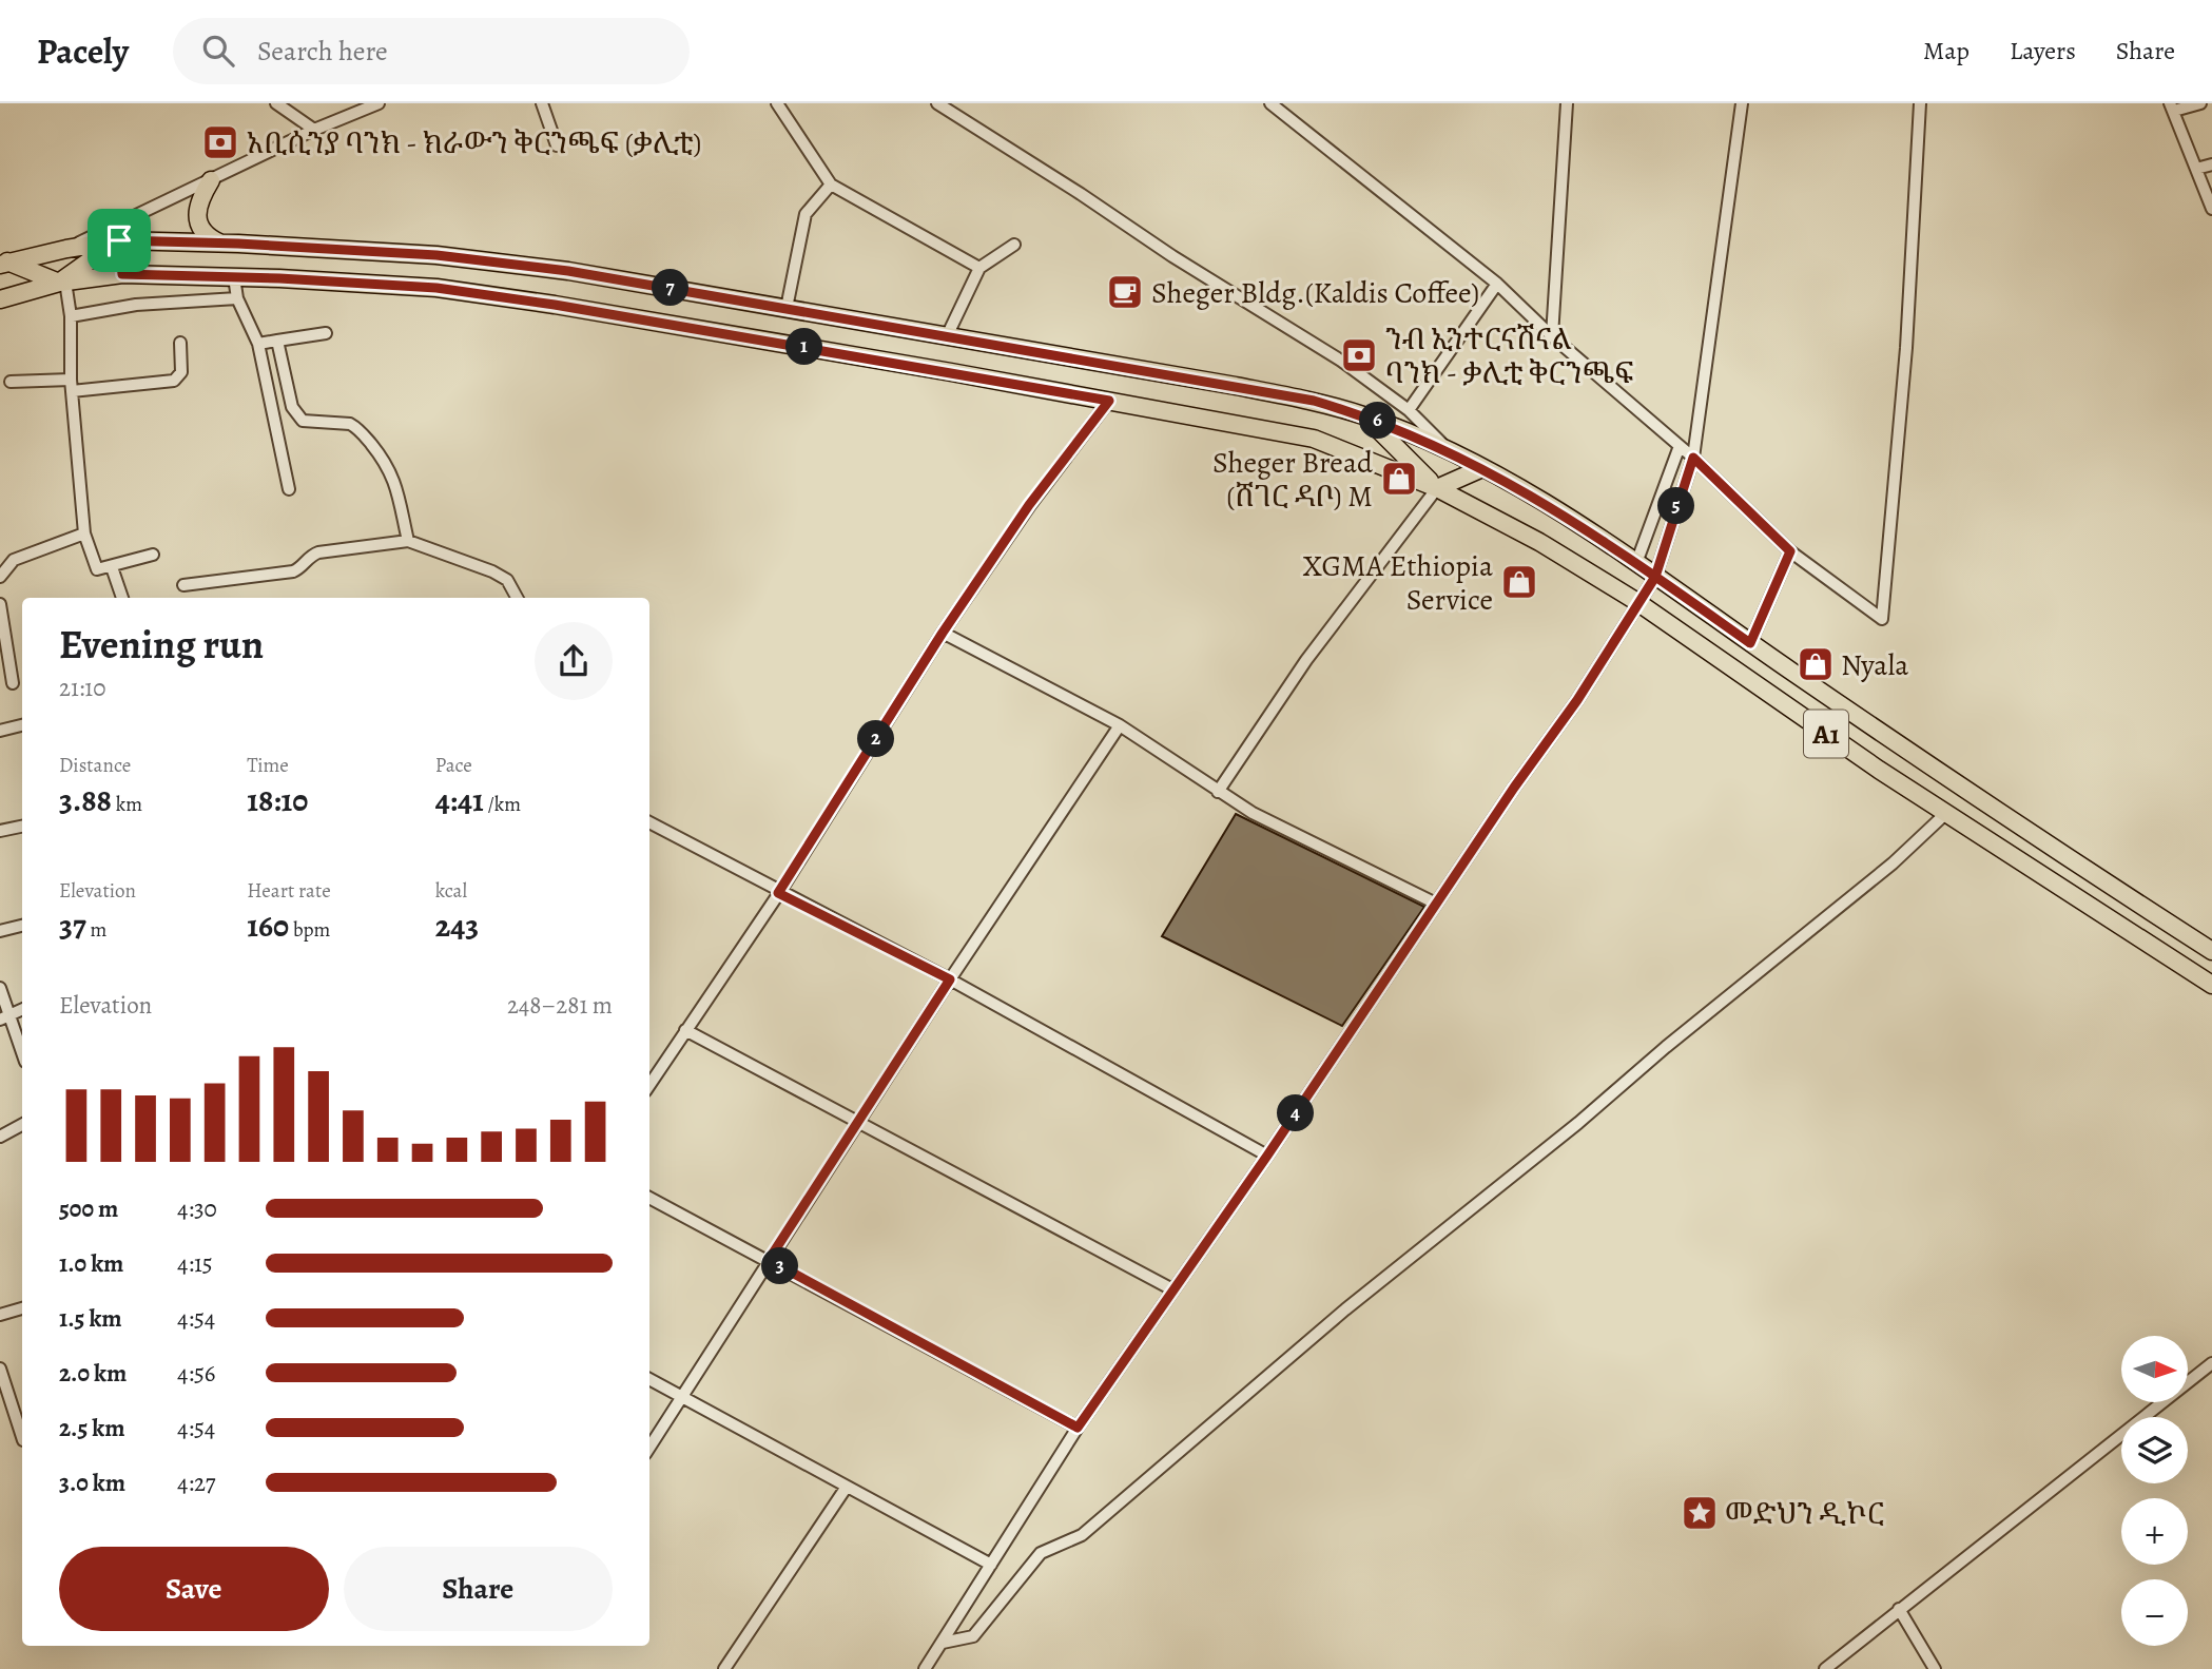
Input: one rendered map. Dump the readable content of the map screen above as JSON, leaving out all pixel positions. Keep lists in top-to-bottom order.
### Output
{
  "streets": {
    "main road": ["A1"]
  },
  "places": {
    "bank": ["አቢሲንያ ባንክ - ክራውን ቅርንጫፍ (ቃሊቲ)", "ንብ ኢንተርናሽናል ባንክ - ቃሊቲ ቅርንጫፍ"],
    "cafe": ["Sheger Bldg.(Kaldis Coffee)"],
    "shop": ["Sheger Bread (ሸገር ዳቦ) M", "XGMA Ethiopia Service", "Nyala"],
    "place": ["መድህን ዲኮር"]
  },
  "north": "right",
  "page": {
    "header": "Pacely",
    "search": "Search here",
    "nav": ["Map", "Layers", "Share"],
    "pins": [
      "7",
      "1",
      "6",
      "5",
      "2",
      "4",
      "3"
    ],
    "heading": ["Evening run", "21:10"],
    "stats": [
      ["Distance", "3.88 km"],
      ["Time", "18:10"],
      ["Pace", "4:41 /km"],
      ["Elevation", "37 m"],
      ["Heart rate", "160 bpm"],
      ["kcal", "243"]
    ],
    "chart": ["Elevation", "248–281 m"],
    "list": [
      {
        "name": "500 m",
        "note": "4:30"
      },
      {
        "name": "1.0 km",
        "note": "4:15"
      },
      {
        "name": "1.5 km",
        "note": "4:54"
      },
      {
        "name": "2.0 km",
        "note": "4:56"
      },
      {
        "name": "2.5 km",
        "note": "4:54"
      },
      {
        "name": "3.0 km",
        "note": "4:27"
      }
    ],
    "map_buttons": ["+", "−"],
    "buttons": ["Save", "Share"]
  }
}
